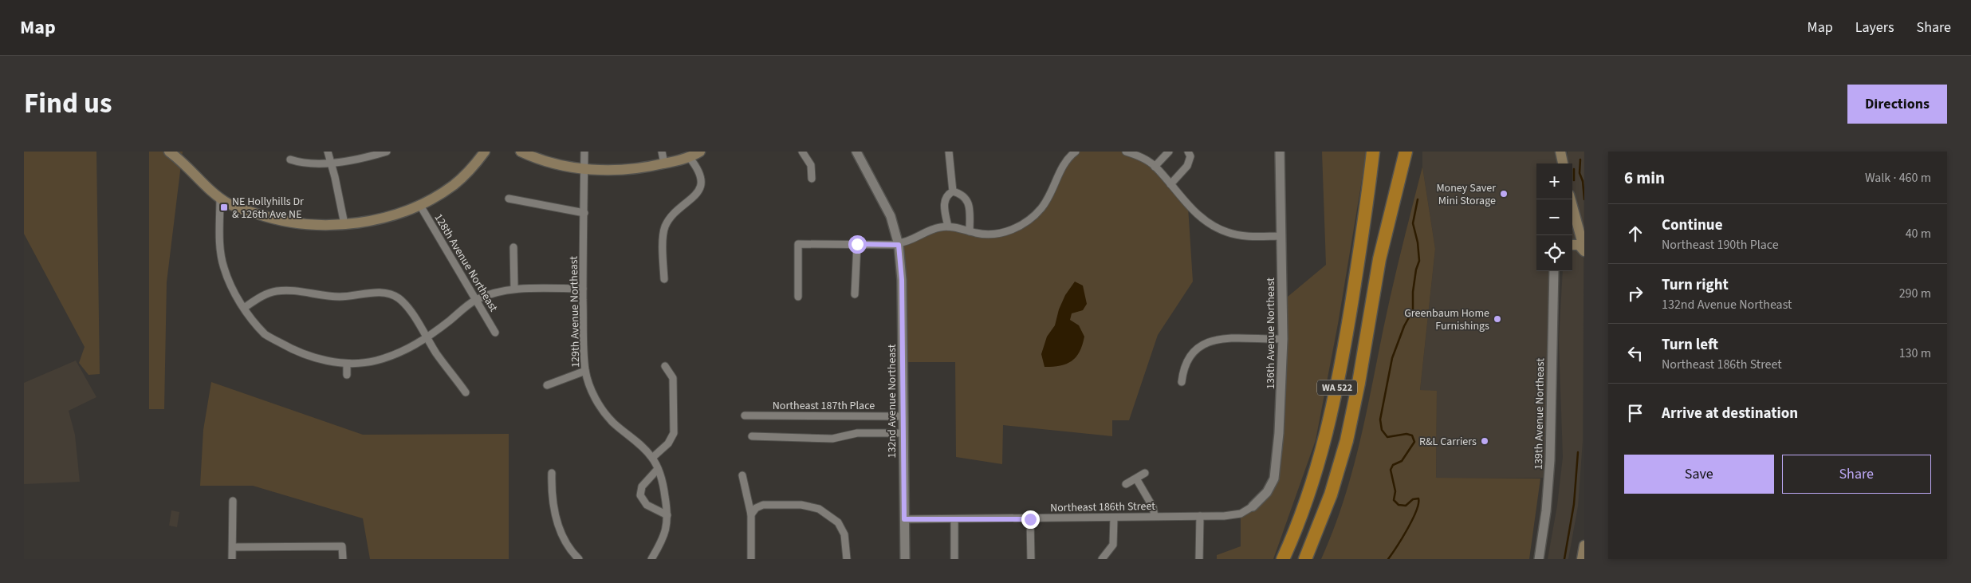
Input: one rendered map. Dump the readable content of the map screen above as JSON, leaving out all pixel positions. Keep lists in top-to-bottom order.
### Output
{
  "streets": {
    "highway": ["WA 522"],
    "street": [
      "128th Avenue Northeast",
      "129th Avenue Northeast",
      "136th Avenue Northeast",
      "132nd Avenue Northeast",
      "Northeast 187th Place",
      "139th Avenue Northeast",
      "Northeast 186th Street"
    ]
  },
  "crossings": [
    ["136th Avenue Northeast", "Northeast 186th Street"],
    ["132nd Avenue Northeast", "Northeast 187th Place"],
    ["132nd Avenue Northeast", "Northeast 186th Street"]
  ],
  "places": {
    "other": ["Money Saver Mini Storage", "Greenbaum Home Furnishings", "R&L Carriers"],
    "transit": ["NE Hollyhills Dr & 126th Ave NE"]
  },
  "page": {
    "header": "Map",
    "nav": ["Map", "Layers", "Share"],
    "title": "Find us",
    "buttons": [
      "Directions",
      ["Save", "Share"]
    ],
    "heading": ["6 min", "Walk · 460 m"],
    "map_buttons": ["+", "−"],
    "list": [
      ["Continue", "Northeast 190th Place", "40 m"],
      ["Turn right", "132nd Avenue Northeast", "290 m"],
      ["Turn left", "Northeast 186th Street", "130 m"],
      "Arrive at destination"
    ]
  }
}
